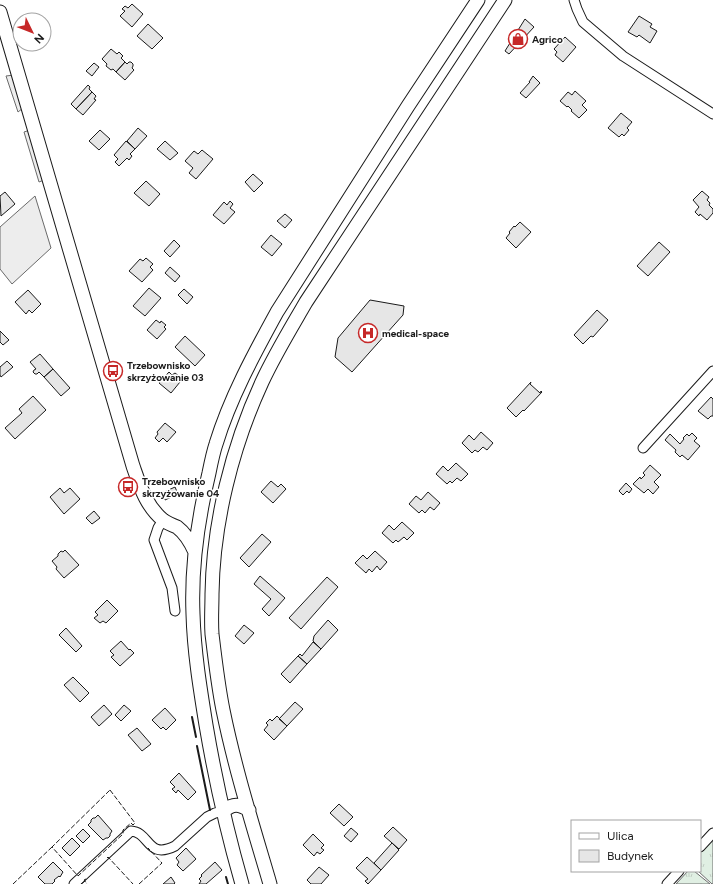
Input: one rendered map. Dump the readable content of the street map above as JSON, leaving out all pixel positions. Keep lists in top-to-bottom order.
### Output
{
  "places": {
    "shop": ["Agrico"],
    "hospital": ["medical-space"],
    "bus stop": ["Trzebownisko skrzyżowanie 03", "Trzebownisko skrzyżowanie 04"]
  },
  "legend": ["Ulica", "Budynek"],
  "north": "bottom right"
}
